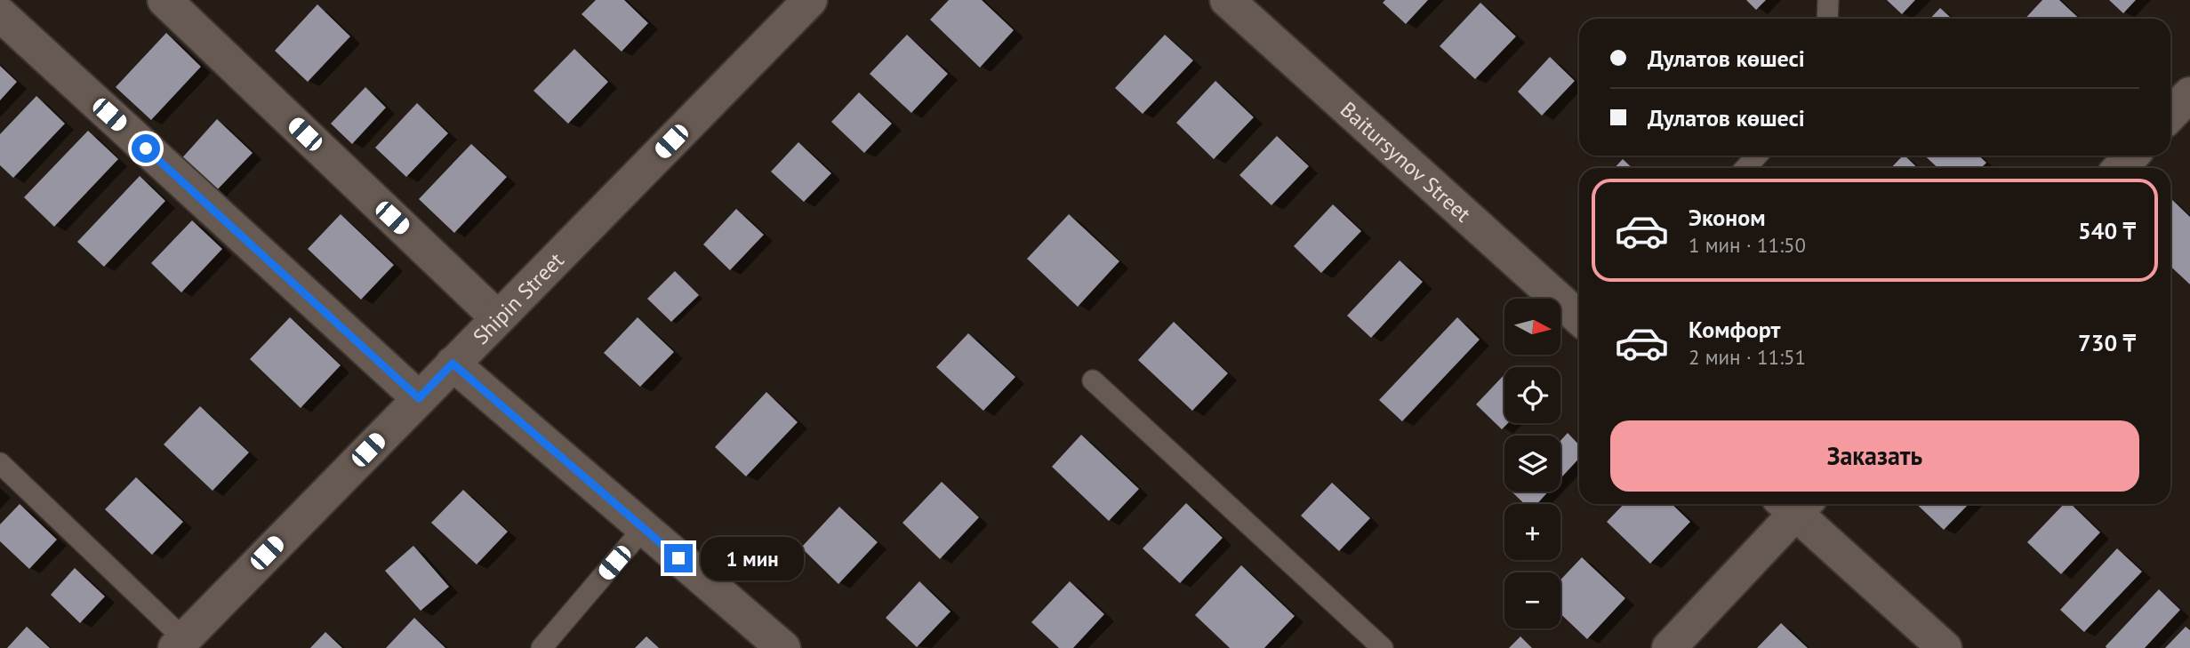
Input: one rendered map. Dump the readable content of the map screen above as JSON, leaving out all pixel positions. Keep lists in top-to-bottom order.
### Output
{
  "streets": {
    "street": ["Baitursynov Street", "Shipin Street"]
  },
  "north": "right",
  "page": {
    "banner": ["Дулатов көшесі", "Дулатов көшесі"],
    "list": [
      {
        "name": "Эконом",
        "note": "1 мин · 11:50",
        "value": "540 ₸"
      },
      {
        "name": "Комфорт",
        "note": "2 мин · 11:51",
        "value": "730 ₸"
      }
    ],
    "map_buttons": ["+", "−"],
    "buttons": "Заказать",
    "bubble": "1 мин"
  }
}
